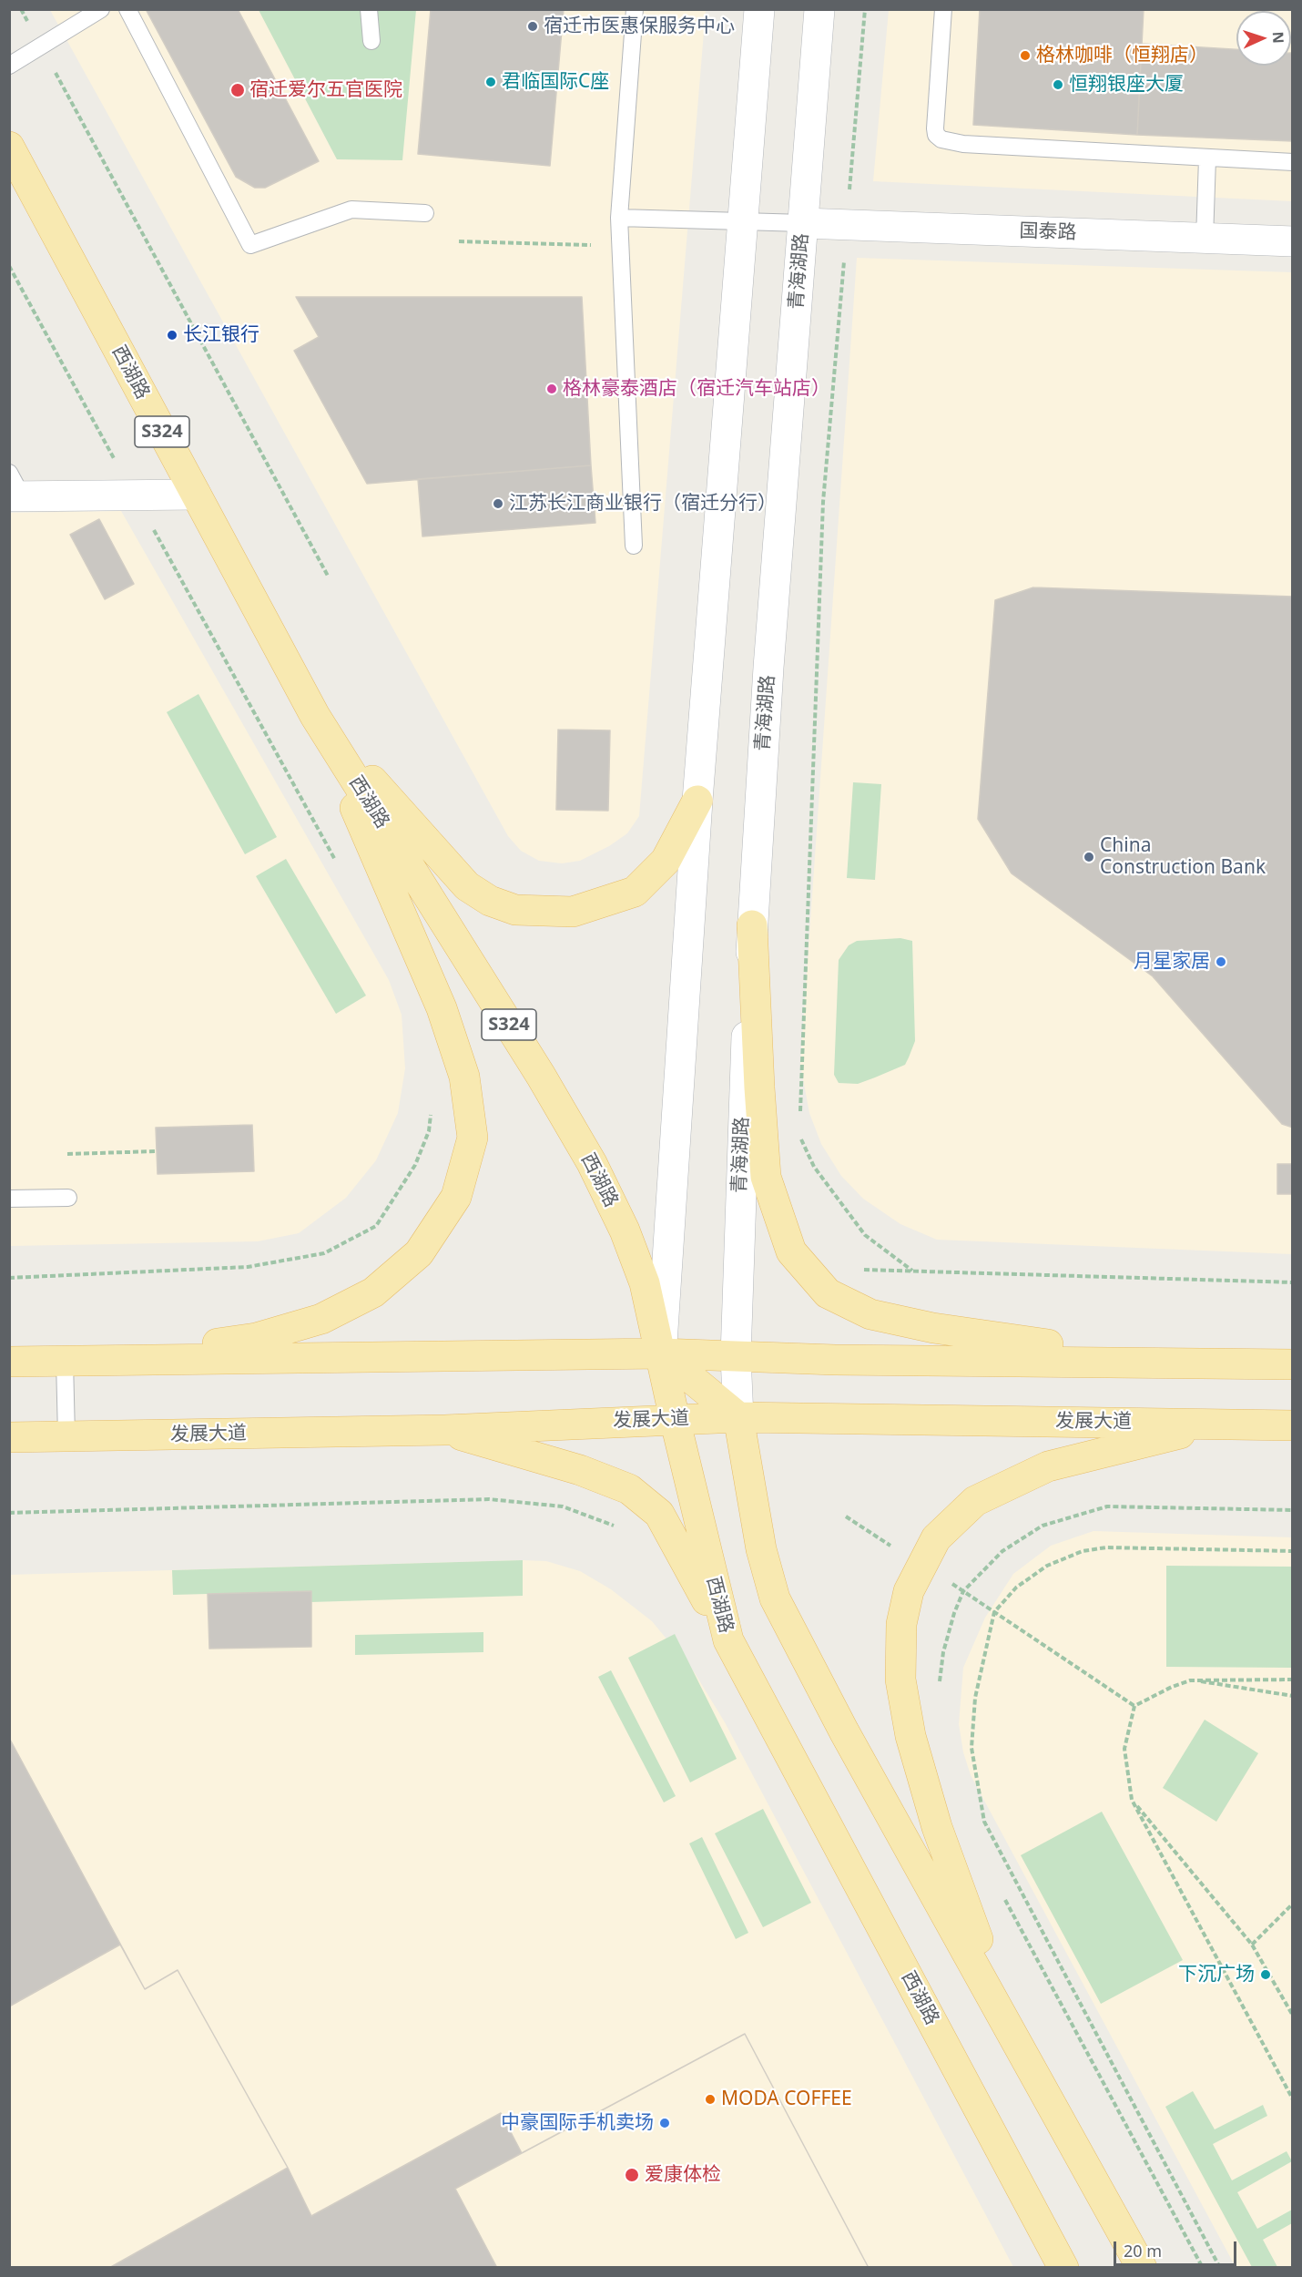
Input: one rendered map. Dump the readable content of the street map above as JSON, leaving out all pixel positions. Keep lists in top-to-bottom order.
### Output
{
  "streets": {
    "main road": [
      "国泰路",
      "青海湖路",
      "西湖路",
      "S324",
      "发展大道"
    ]
  },
  "crossings": [
    ["国泰路", "青海湖路"],
    ["青海湖路", "发展大道"],
    ["西湖路", "发展大道"]
  ],
  "places": [
    "宿迁市医惠保服务中心",
    "格林咖啡（恒翔店）",
    "君临国际C座",
    "恒翔银座大厦",
    "宿迁爱尔五官医院",
    "长江银行",
    "格林豪泰酒店（宿迁汽车站店）",
    "江苏长江商业银行（宿迁分行）",
    "China Construction Bank",
    "月星家居",
    "下沉广场",
    "MODA COFFEE",
    "中豪国际手机卖场",
    "爱康体检"
  ],
  "scale_bar": "20 m",
  "north": "right"
}
